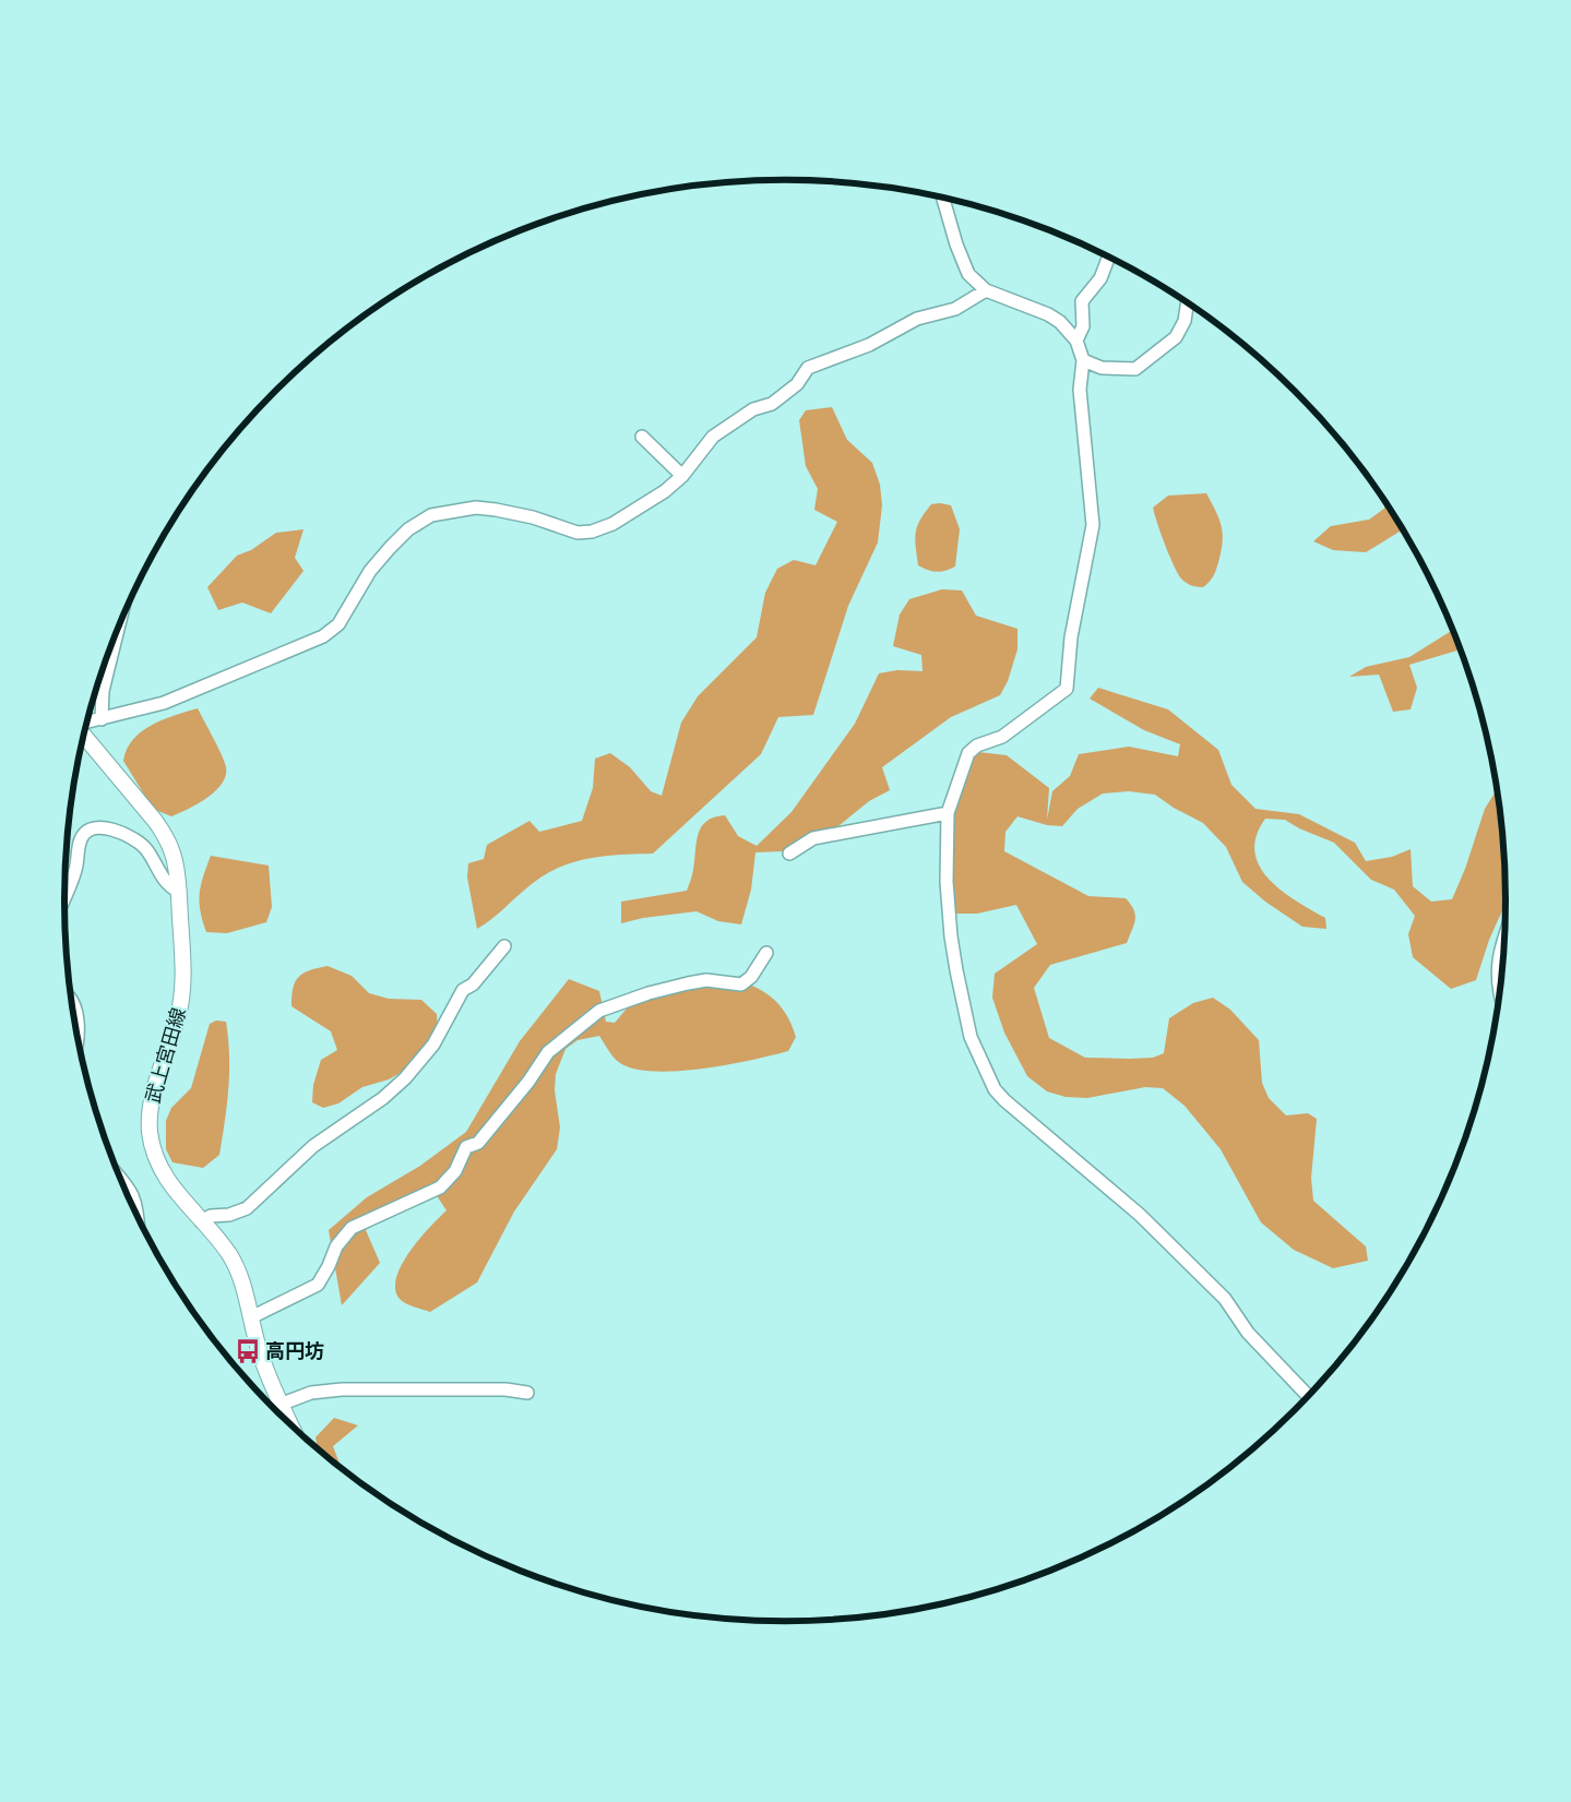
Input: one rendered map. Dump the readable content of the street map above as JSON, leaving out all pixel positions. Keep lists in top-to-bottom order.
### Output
{
  "streets": {
    "main road": ["武上宮田線"]
  },
  "places": {
    "bus stop": ["高円坊"]
  }
}
